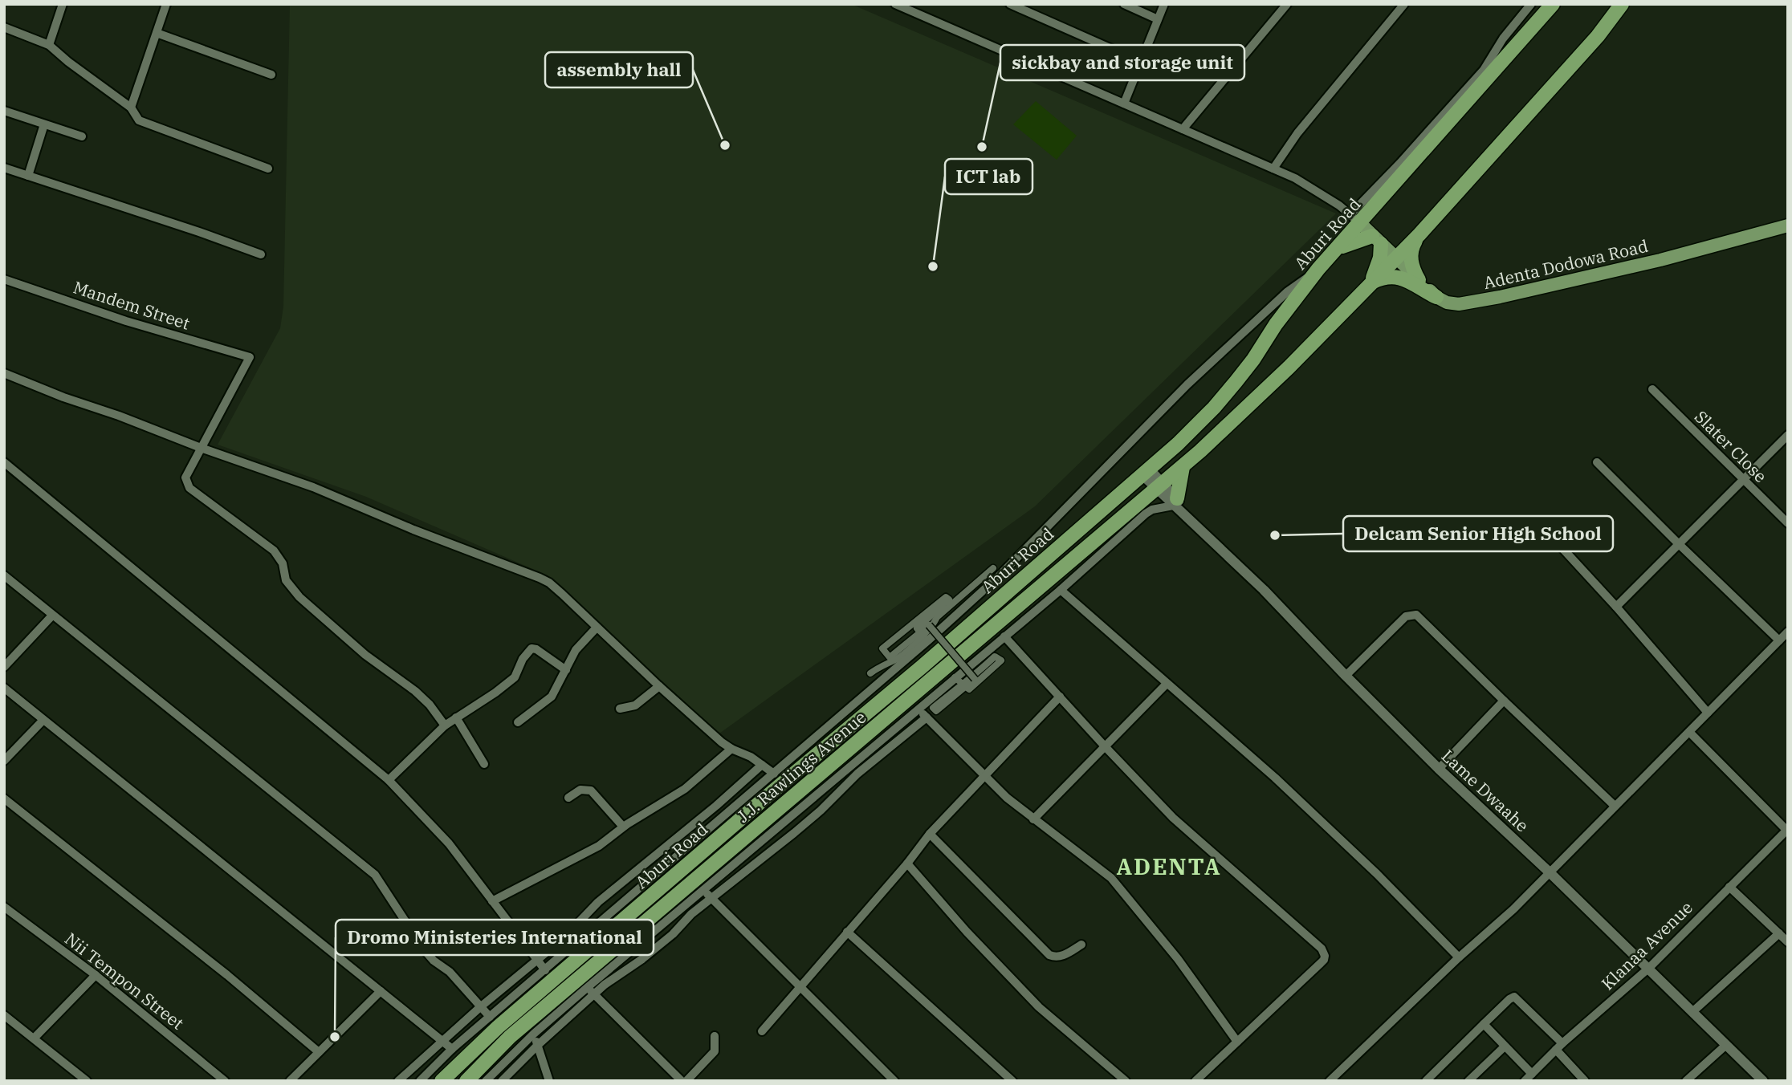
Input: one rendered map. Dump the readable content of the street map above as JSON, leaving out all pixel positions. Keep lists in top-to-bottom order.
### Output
{
  "streets": {
    "highway": ["Aburi Road", "J.J. Rawlings Avenue"],
    "main road": ["Adenta Dodowa Road"],
    "street": [
      "Mandem Street",
      "Slater Close",
      "Lame Dwaahe",
      "Klanaa Avenue",
      "Nii Tempon Street"
    ]
  },
  "crossings": [
    ["Aburi Road", "Lame Dwaahe"],
    ["J.J. Rawlings Avenue", "Lame Dwaahe"],
    ["Lame Dwaahe", "Klanaa Avenue"]
  ],
  "districts": ["ADENTA"],
  "places": [
    "assembly hall",
    "sickbay and storage unit",
    "ICT lab",
    "Delcam Senior High School",
    "Dromo Ministeries International"
  ]
}
